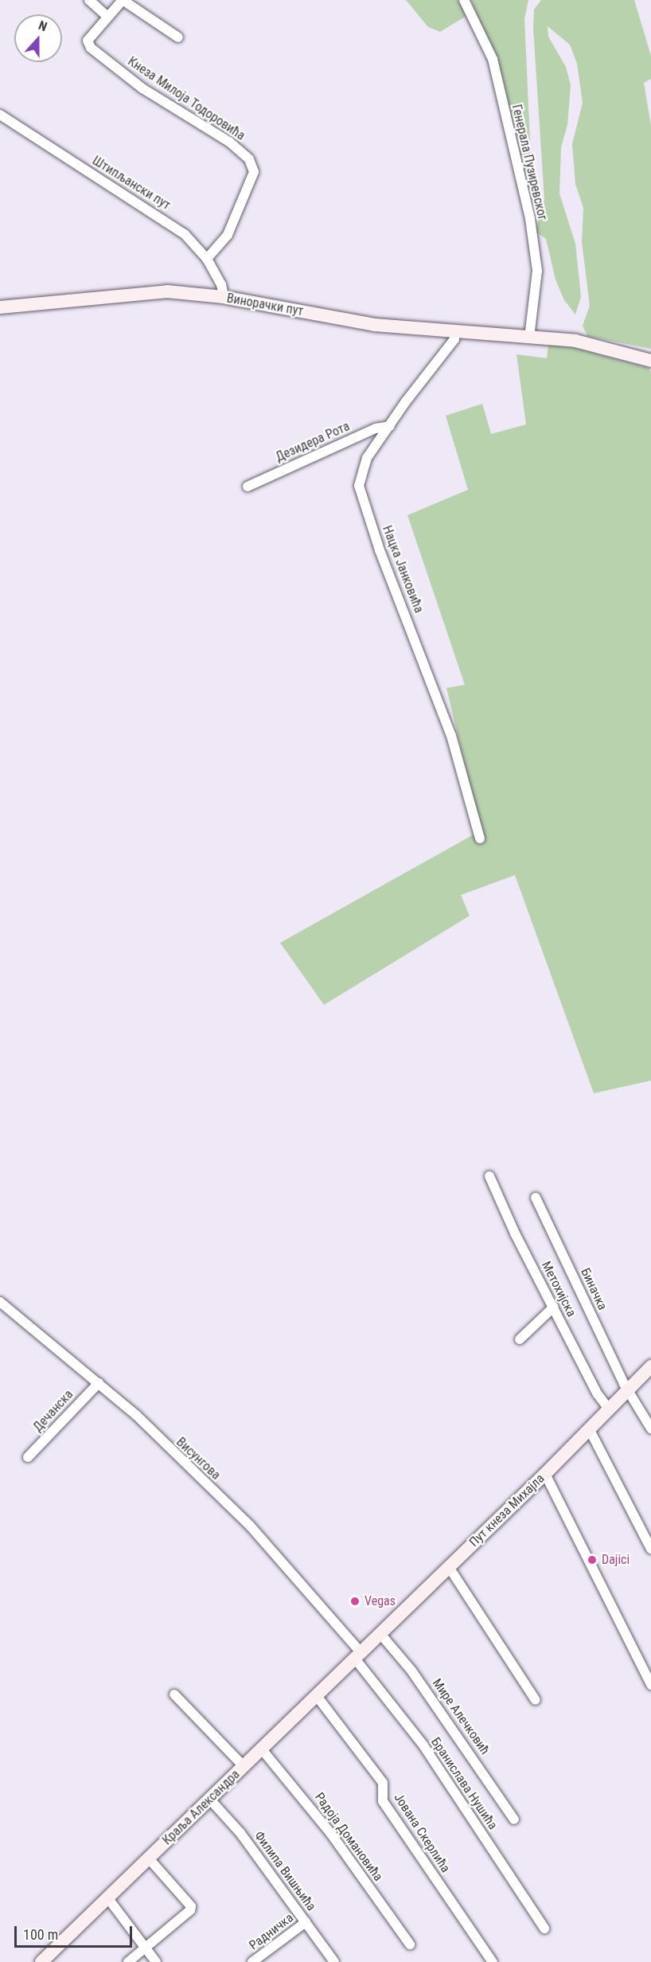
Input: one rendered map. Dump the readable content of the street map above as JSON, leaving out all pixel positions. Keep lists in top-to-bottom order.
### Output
{
  "streets": {
    "main road": ["Винорачки пут", "Пут кнеза Михајла", "Краља Александра"],
    "street": [
      "Кнеза Милоја Тодоровића",
      "Генерала Пузиревског",
      "Штипљански пут",
      "Дезидера Рота",
      "Нацка Јанковића",
      "Метохијска",
      "Биначка",
      "Дечанска",
      "Висунгова",
      "Мире Алечковић",
      "Бранислава Нушића",
      "Јована Скерлића",
      "Радоја Домановића",
      "Филипа Вишњића",
      "Радничка"
    ]
  },
  "crossings": [
    ["Кнеза Милоја Тодоровића", "Штипљански пут"],
    ["Генерала Пузиревског", "Винорачки пут"],
    ["Штипљански пут", "Винорачки пут"],
    ["Винорачки пут", "Нацка Јанковића"],
    ["Дезидера Рота", "Нацка Јанковића"],
    ["Метохијска", "Пут кнеза Михајла"],
    ["Биначка", "Пут кнеза Михајла"],
    ["Дечанска", "Висунгова"],
    ["Висунгова", "Пут кнеза Михајла"],
    ["Висунгова", "Бранислава Нушића"],
    ["Висунгова", "Краља Александра"],
    ["Пут кнеза Михајла", "Мире Алечковић"],
    ["Пут кнеза Михајла", "Бранислава Нушића"],
    ["Пут кнеза Михајла", "Краља Александра"],
    ["Бранислава Нушића", "Краља Александра"],
    ["Краља Александра", "Јована Скерлића"],
    ["Краља Александра", "Радоја Домановића"],
    ["Краља Александра", "Филипа Вишњића"],
    ["Филипа Вишњића", "Радничка"]
  ],
  "places": ["Dajici", "Vegas"],
  "scale_bar": "100 m",
  "north": "top"
}
